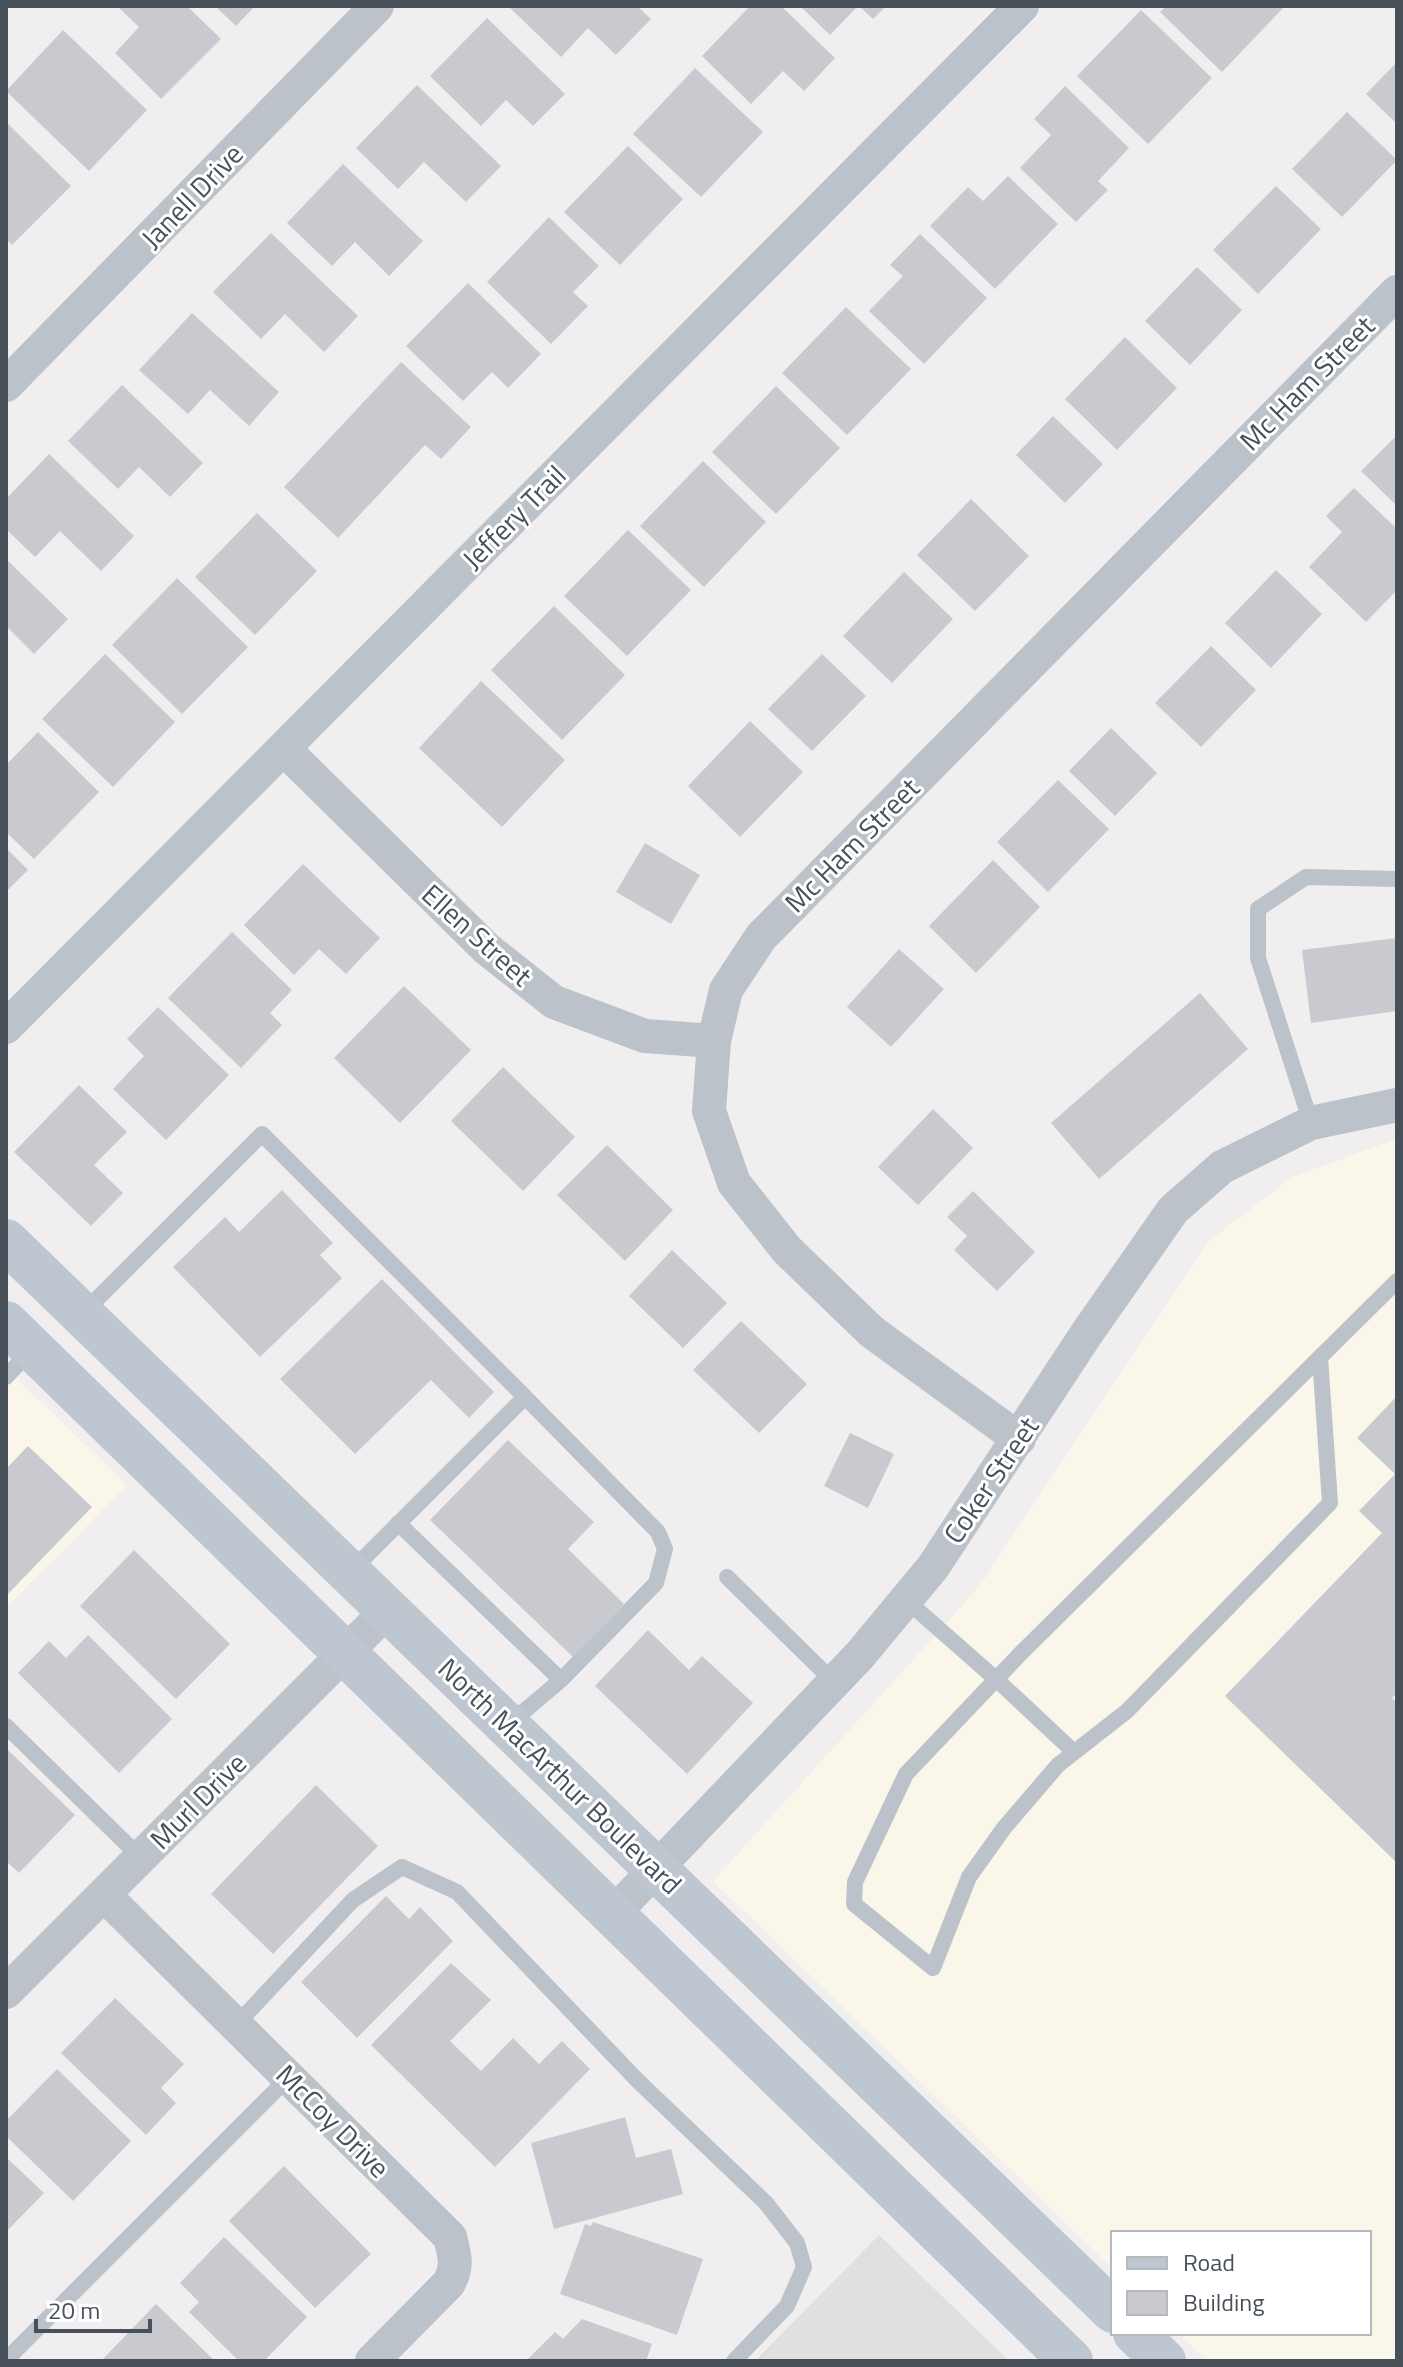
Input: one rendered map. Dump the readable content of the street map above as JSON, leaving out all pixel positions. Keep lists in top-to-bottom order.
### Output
{
  "streets": {
    "main road": ["North MacArthur Boulevard"],
    "street": [
      "Janell Drive",
      "Mc Ham Street",
      "Jeffery Trail",
      "Ellen Street",
      "Coker Street",
      "Murl Drive",
      "McCoy Drive"
    ]
  },
  "crossings": [
    ["Mc Ham Street", "Ellen Street"],
    ["Mc Ham Street", "Coker Street"],
    ["Jeffery Trail", "Ellen Street"],
    ["Coker Street", "North MacArthur Boulevard"],
    ["North MacArthur Boulevard", "Murl Drive"],
    ["Murl Drive", "McCoy Drive"]
  ],
  "legend": ["Road", "Building"],
  "scale_bar": "20 m"
}
